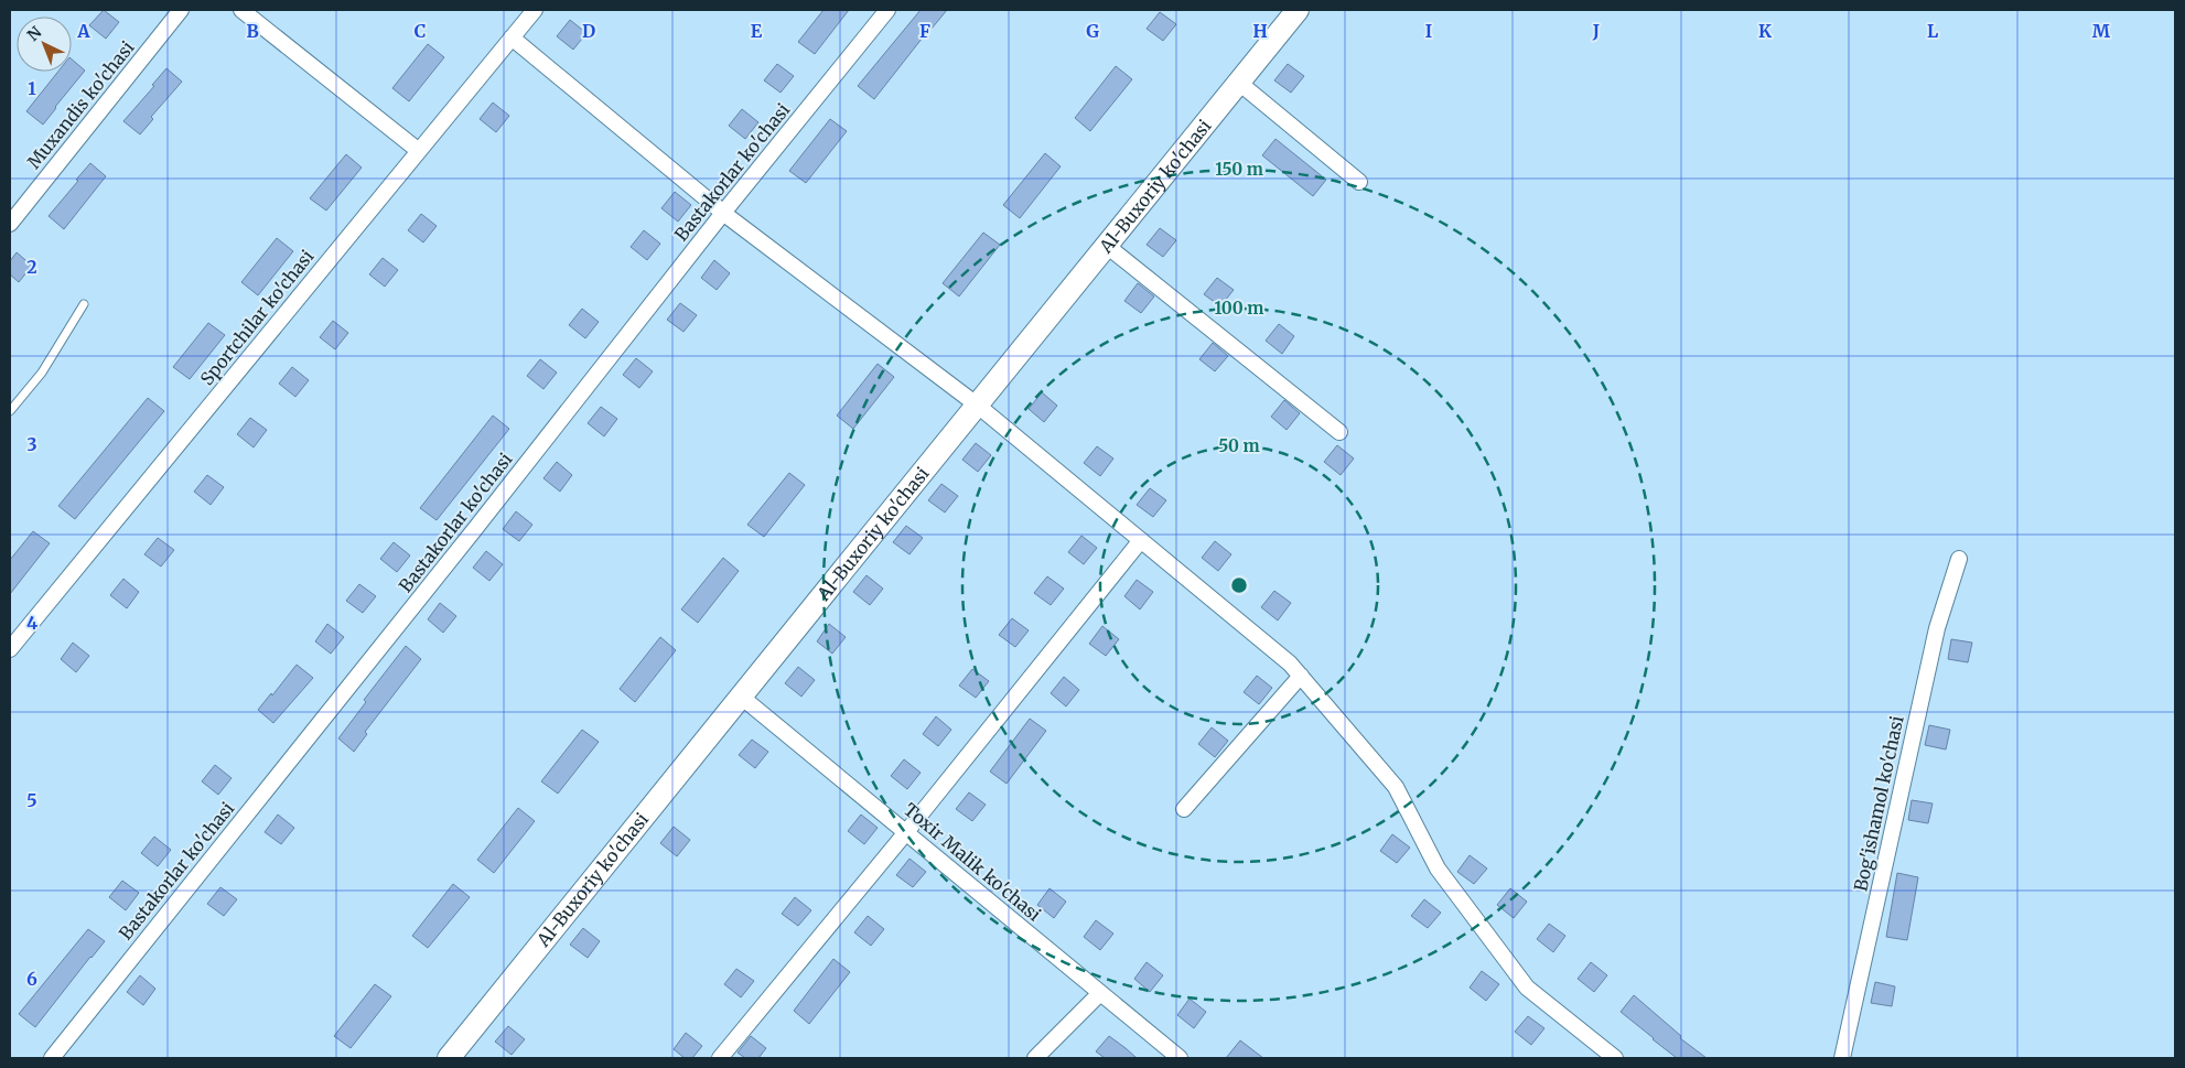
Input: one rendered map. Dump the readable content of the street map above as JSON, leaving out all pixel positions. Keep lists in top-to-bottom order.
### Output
{
  "streets": {
    "street": [
      "Muxandis ko'chasi",
      "Bastakorlar ko'chasi",
      "Al-Buxoriy ko'chasi",
      "Sportchilar ko'chasi",
      "Bog'ishamol ko'chasi",
      "Toxir Malik ko'chasi"
    ]
  },
  "crossings": [
    ["Al-Buxoriy ko'chasi", "Toxir Malik ko'chasi"]
  ],
  "north": "top left",
  "grid": {
    "columns": [
      "A",
      "B",
      "C",
      "D",
      "E",
      "F",
      "G",
      "H",
      "I",
      "J",
      "K",
      "L",
      "M"
    ],
    "rows": [
      "1",
      "2",
      "3",
      "4",
      "5",
      "6"
    ]
  },
  "rings": ["150 m", "100 m", "50 m"]
}
